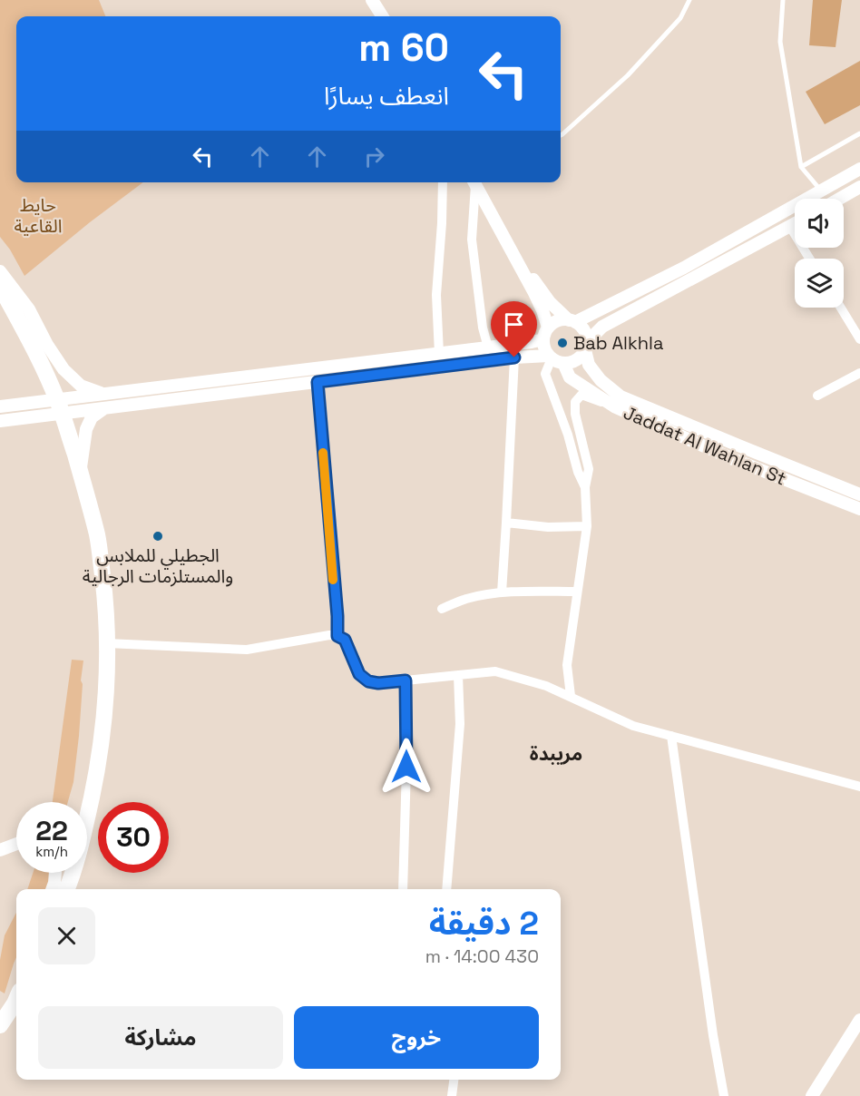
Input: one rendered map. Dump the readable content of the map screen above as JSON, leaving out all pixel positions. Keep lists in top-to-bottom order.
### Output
{
  "streets": {
    "street": ["Jaddat Al Wahlan St"]
  },
  "districts": ["مريبدة"],
  "parks": ["حايط القاعية"],
  "places": ["Bab Alkhla", "الجطيلي للملابس والمستلزمات الرجالية"],
  "page": {
    "turn": ["60 m", "انعطف يسارًا"],
    "speed": "22 km/h",
    "limit": "30",
    "heading": ["2 دقيقة", "430 m · 14:00"],
    "buttons": ["خروج", "مشاركة"]
  }
}
